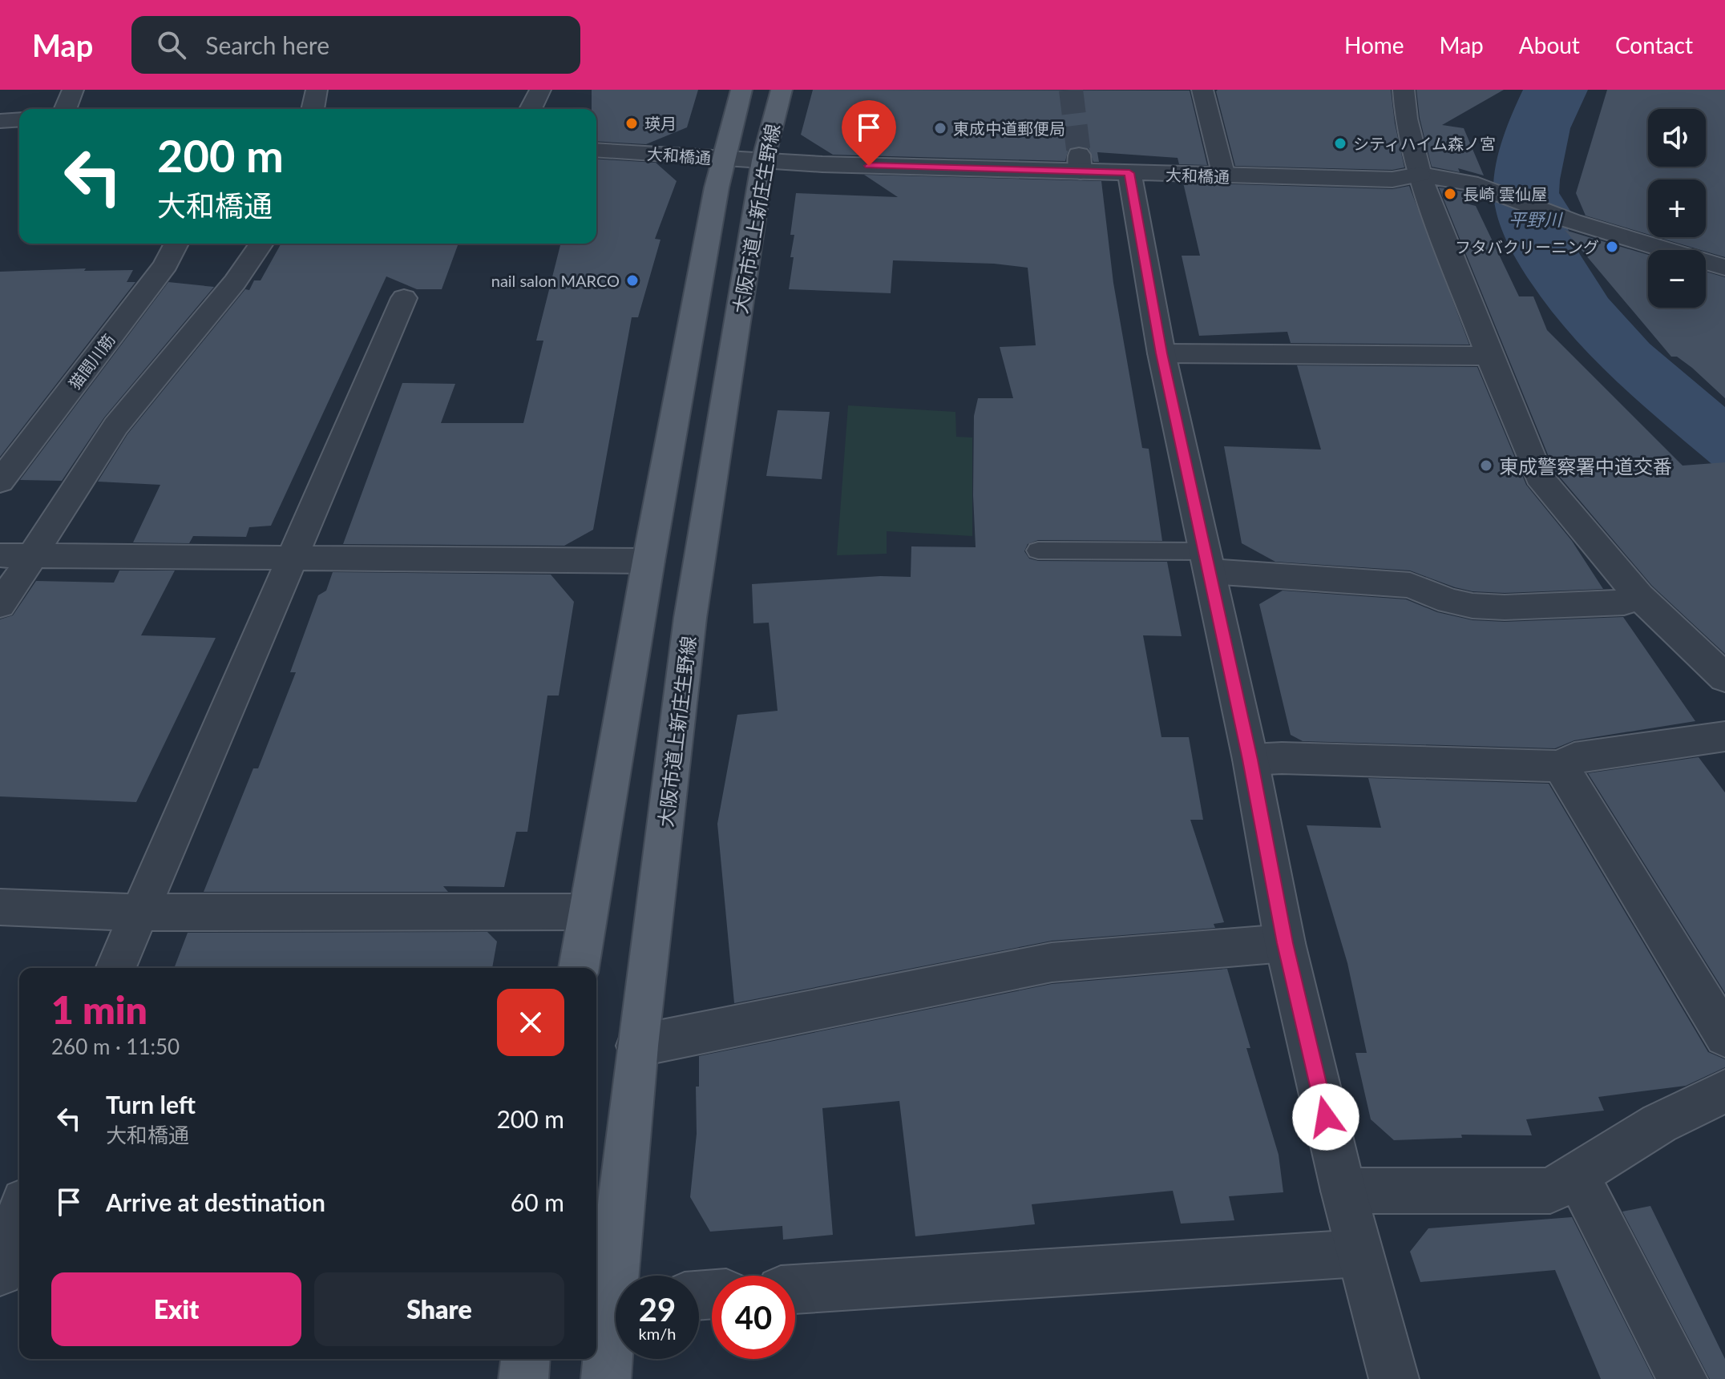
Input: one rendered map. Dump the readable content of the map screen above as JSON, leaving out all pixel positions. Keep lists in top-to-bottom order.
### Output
{
  "streets": {
    "main road": ["大阪市道上新庄生野線"],
    "street": ["大和橋通", "猫間川筋"]
  },
  "crossings": [
    ["大和橋通", "大阪市道上新庄生野線"]
  ],
  "water": ["平野川"],
  "places": [
    "瑛月",
    "東成中道郵便局",
    "シティハイム森ノ宮",
    "長崎 雲仙屋",
    "フタバクリーニング",
    "nail salon MARCO",
    "東成警察署中道交番"
  ],
  "page": {
    "header": "Map",
    "search": "Search here",
    "nav": [
      "Home",
      "Map",
      "About",
      "Contact"
    ],
    "map_buttons": ["+", "−"],
    "turn": ["200 m", "大和橋通"],
    "heading": ["1 min", "260 m · 11:50"],
    "list": [
      {
        "name": "Turn left",
        "note": "大和橋通",
        "value": "200 m"
      },
      {
        "name": "Arrive at destination",
        "value": "60 m"
      }
    ],
    "buttons": ["Exit", "Share"],
    "speed": "29 km/h",
    "limit": "40"
  }
}
